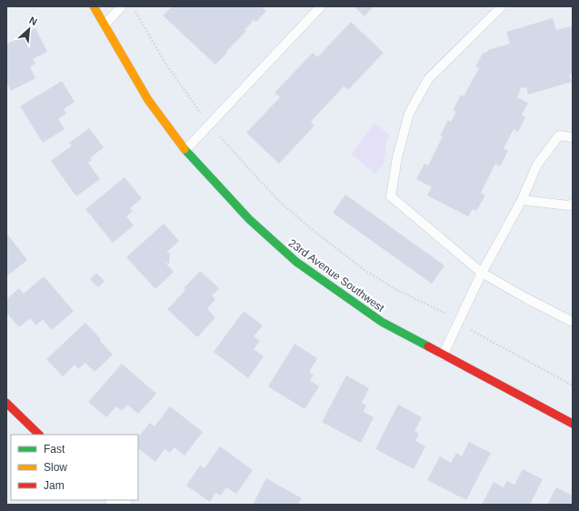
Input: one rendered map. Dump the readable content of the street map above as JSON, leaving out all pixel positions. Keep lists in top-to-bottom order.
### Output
{
  "streets": {
    "street": ["23rd Avenue Southwest"]
  },
  "legend": ["Fast", "Slow", "Jam"],
  "north": "top right"
}
